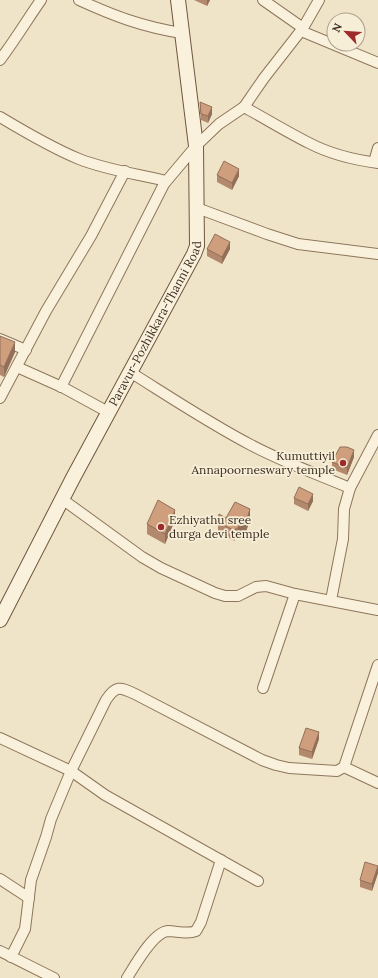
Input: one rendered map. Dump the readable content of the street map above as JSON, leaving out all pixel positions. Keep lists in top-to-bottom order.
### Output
{
  "streets": {
    "main road": ["Paravur-Pozhikkara-Thanni Road"]
  },
  "places": ["Kumuttiyil Annapoorneswary temple", "Ezhiyathu sree durga devi temple"],
  "north": "top left"
}
